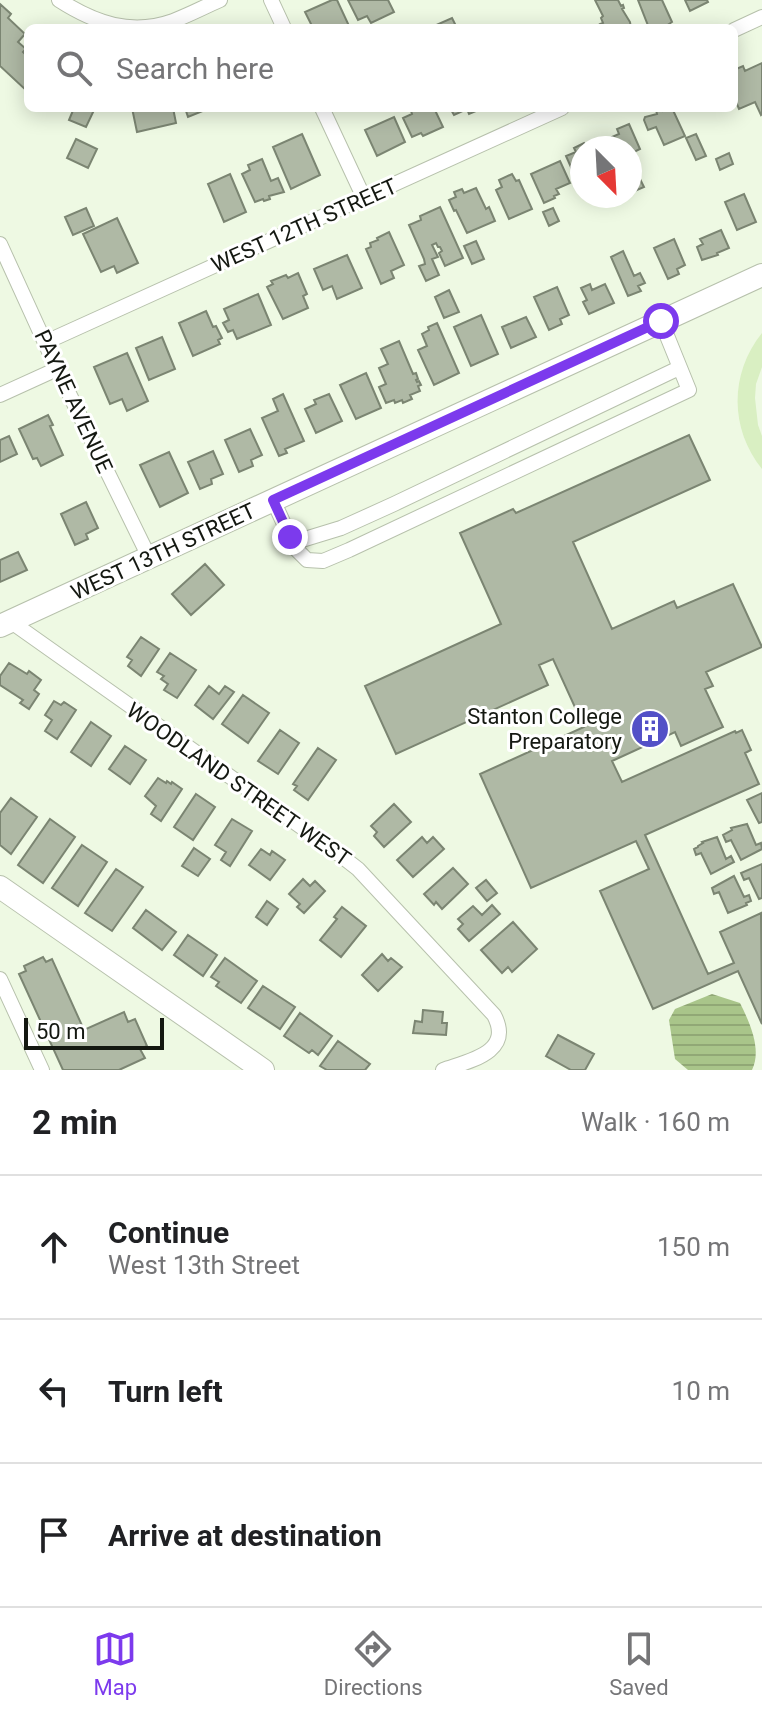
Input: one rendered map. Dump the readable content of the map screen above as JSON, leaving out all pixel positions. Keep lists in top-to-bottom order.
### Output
{
  "streets": {
    "street": [
      "WEST 12TH STREET",
      "PAYNE AVENUE",
      "WEST 13TH STREET",
      "WOODLAND STREET WEST"
    ]
  },
  "crossings": [
    ["WEST 12TH STREET", "PAYNE AVENUE"],
    ["PAYNE AVENUE", "WEST 13TH STREET"],
    ["WEST 13TH STREET", "WOODLAND STREET WEST"]
  ],
  "places": {
    "building": ["Stanton College Preparatory"]
  },
  "scale_bar": "50 m",
  "north": "bottom right",
  "page": {
    "search": "Search here",
    "scale": "50 m",
    "heading": ["2 min", "Walk · 160 m"],
    "list": [
      ["Continue", "West 13th Street", "150 m"],
      ["Turn left", "10 m"],
      "Arrive at destination"
    ],
    "nav": ["Map", "Directions", "Saved"]
  }
}
